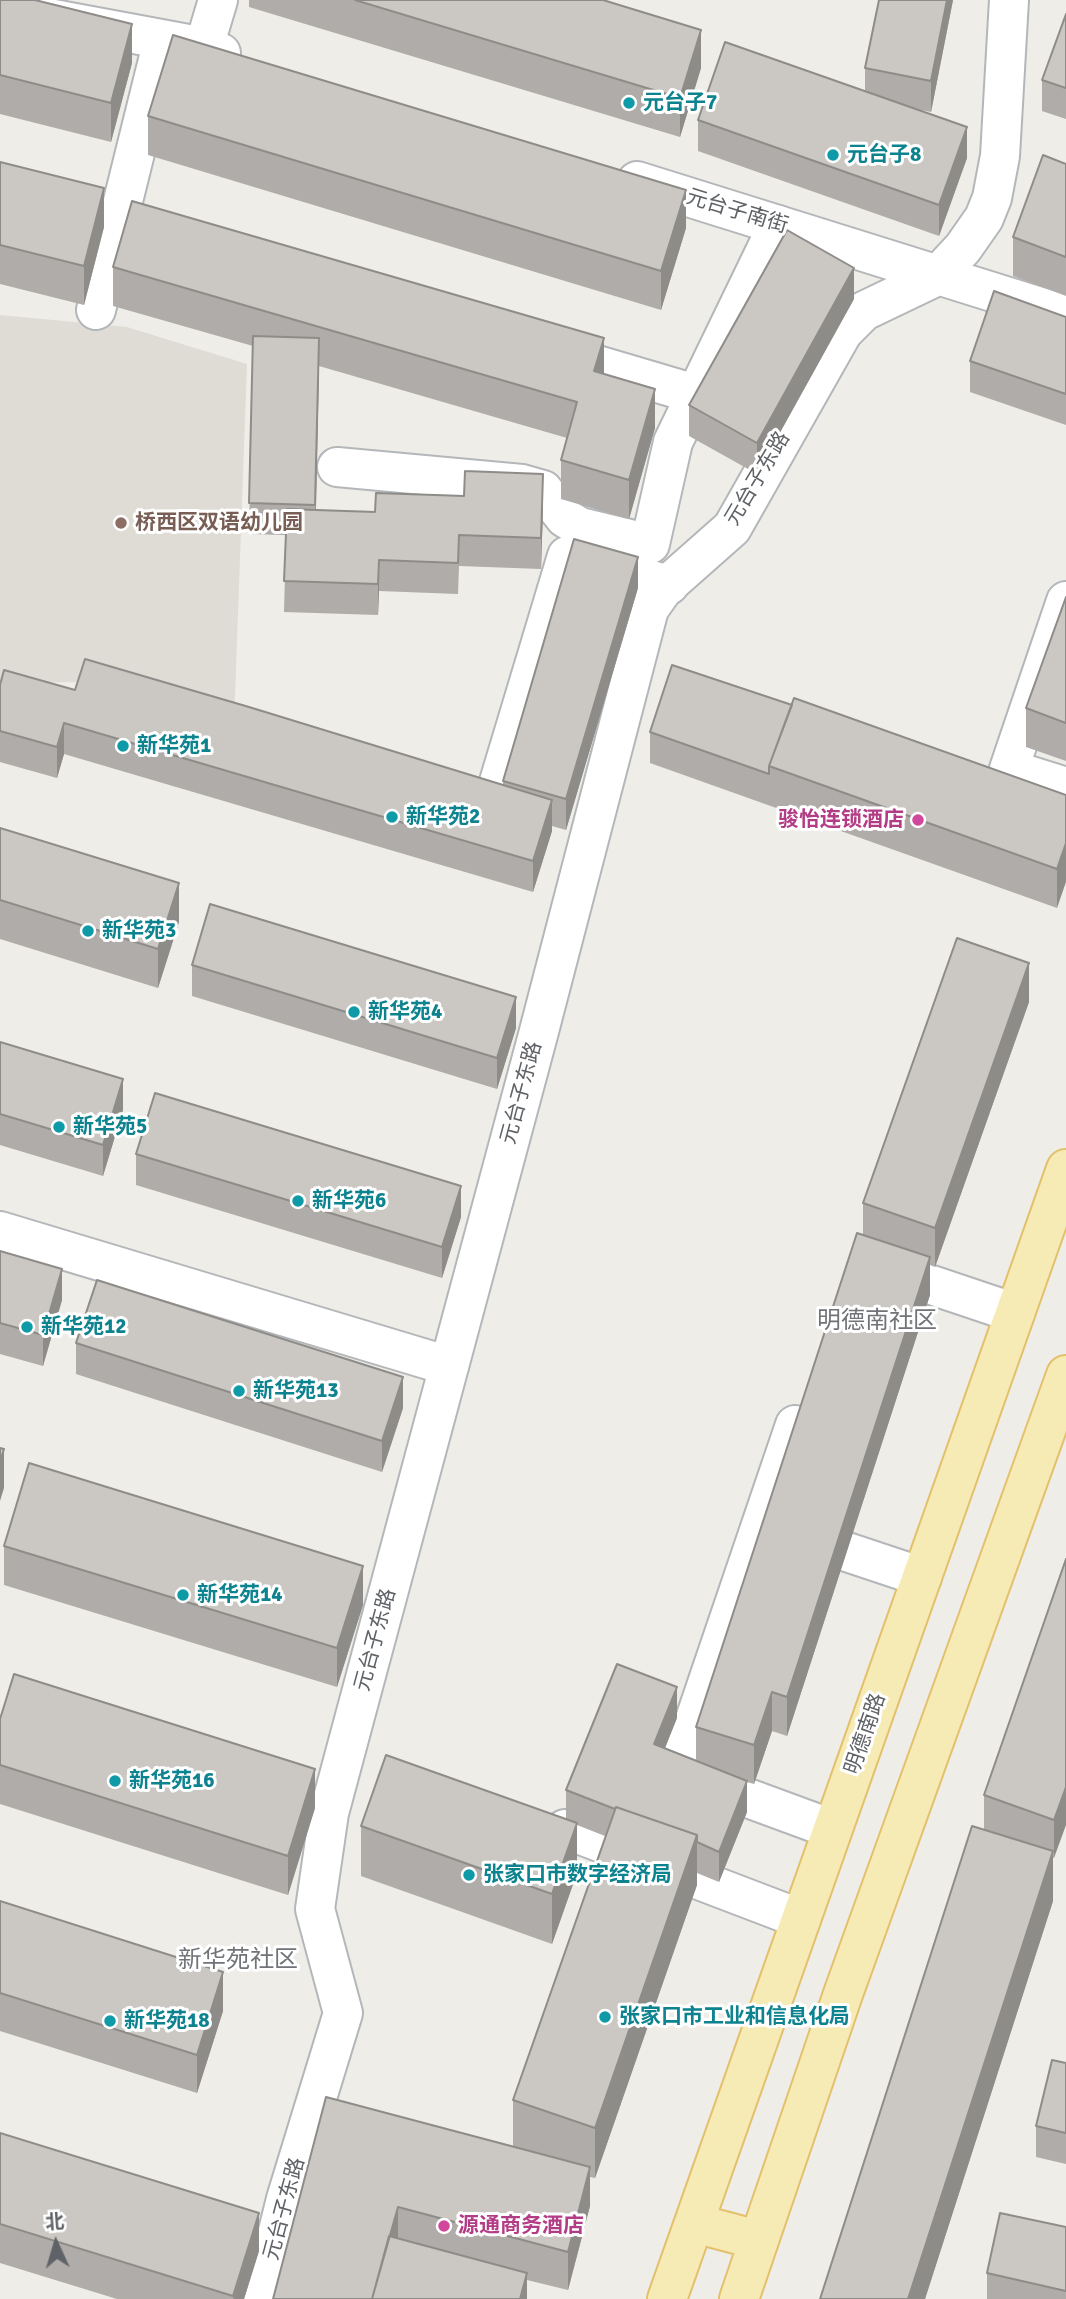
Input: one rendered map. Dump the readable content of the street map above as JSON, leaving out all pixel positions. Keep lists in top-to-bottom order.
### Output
{
  "streets": {
    "main road": ["明德南路"],
    "street": ["元台子南街", "元台子东路"]
  },
  "crossings": [
    ["元台子南街", "元台子东路"]
  ],
  "districts": ["明德南社区", "新华苑社区"],
  "places": [
    "元台子7",
    "元台子8",
    "桥西区双语幼儿园",
    "新华苑1",
    "新华苑2",
    "骏怡连锁酒店",
    "新华苑3",
    "新华苑4",
    "新华苑5",
    "新华苑6",
    "新华苑12",
    "新华苑13",
    "新华苑14",
    "新华苑16",
    "张家口市数字经济局",
    "张家口市工业和信息化局",
    "新华苑18",
    "源通商务酒店"
  ],
  "north": "top"
}
